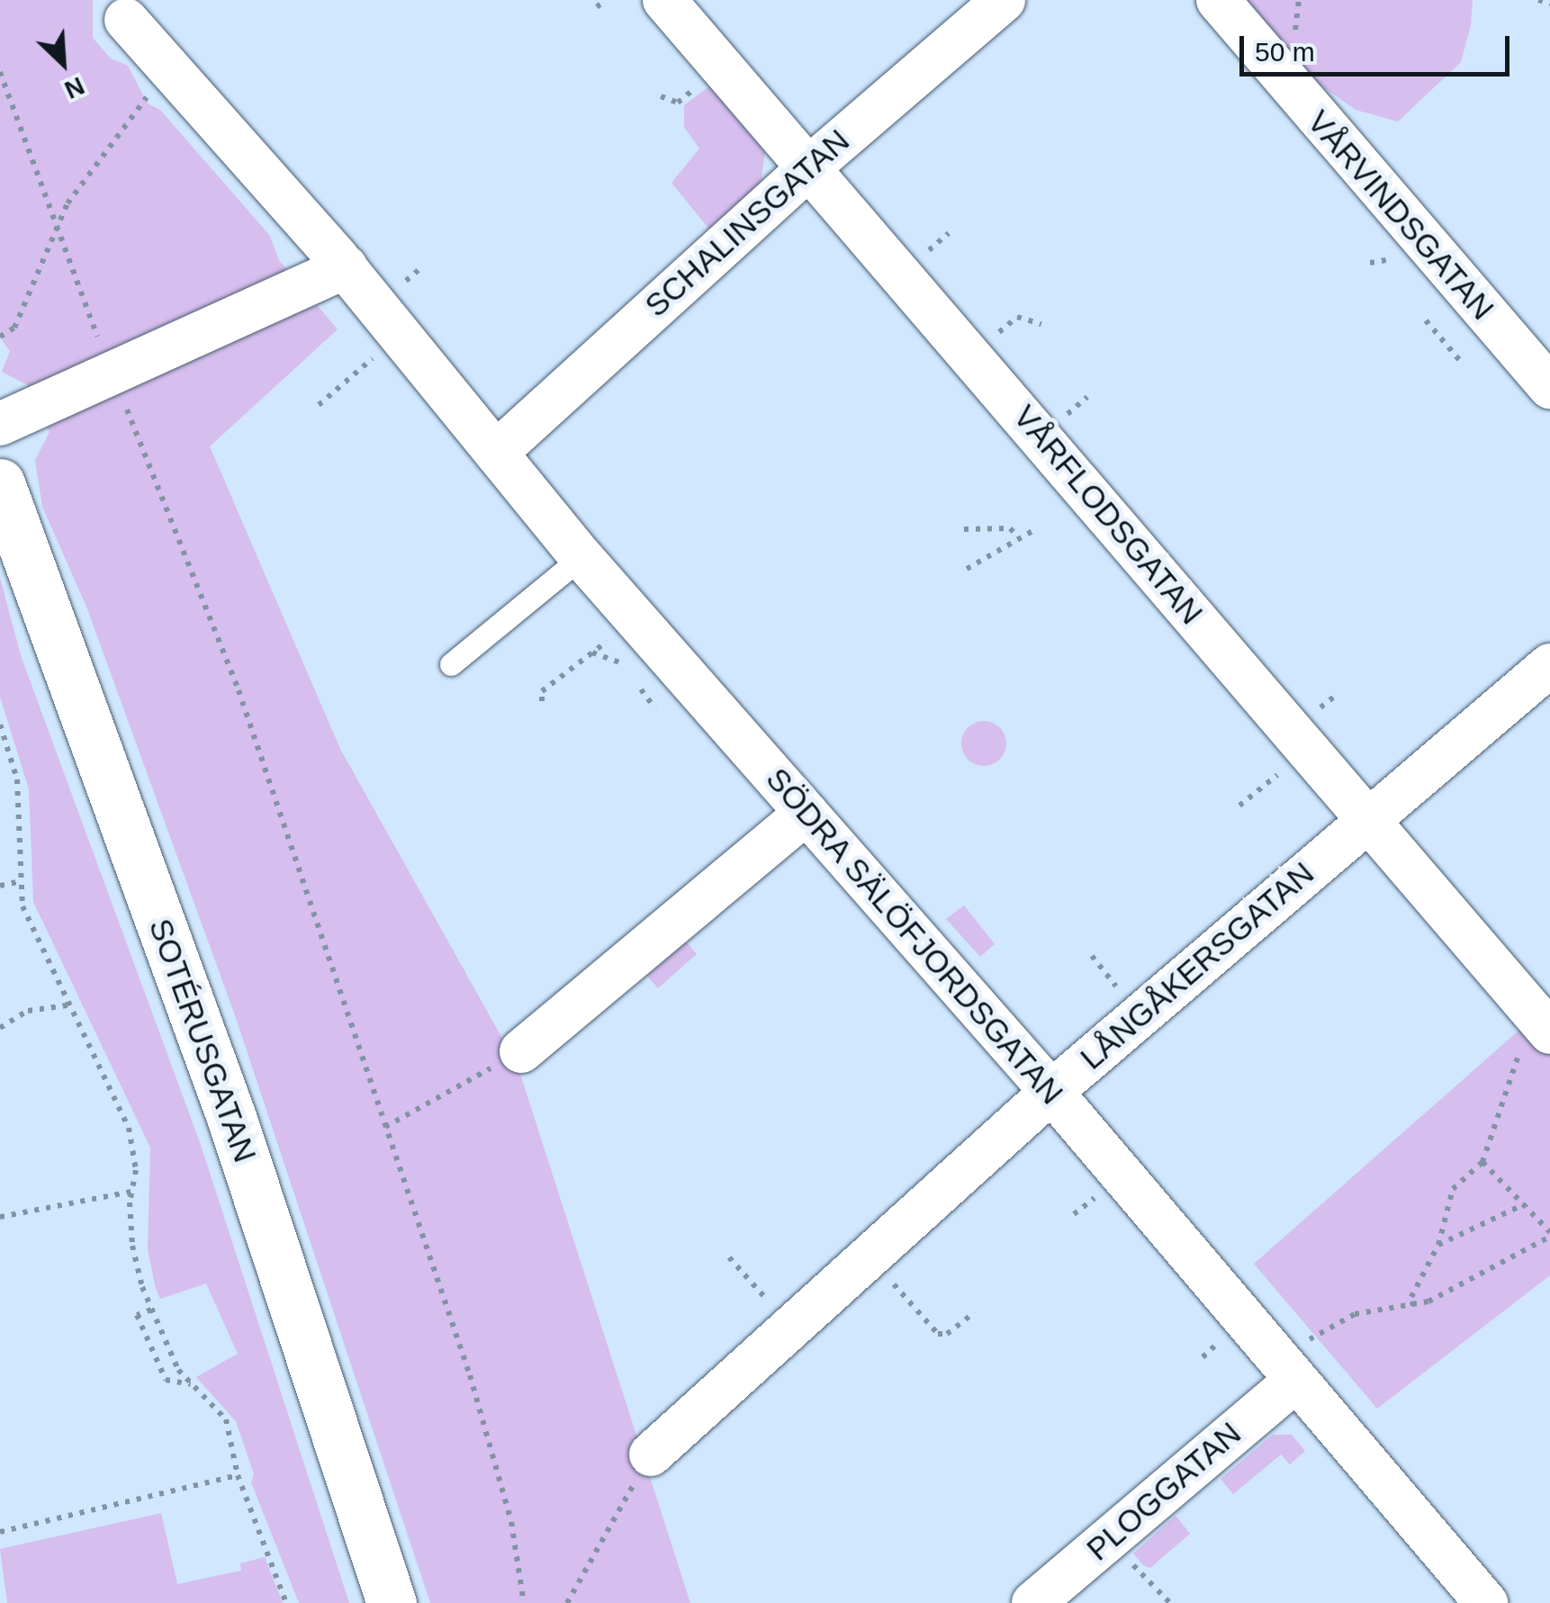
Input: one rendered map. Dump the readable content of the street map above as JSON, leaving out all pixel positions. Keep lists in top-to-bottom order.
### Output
{
  "streets": {
    "street": [
      "VÅRVINDSGATAN",
      "SCHALINSGATAN",
      "VÅRFLODSGATAN",
      "SÖDRA SÄLÖFJORDSGATAN",
      "LÅNGÅKERSGATAN",
      "SOTÉRUSGATAN",
      "PLOGGATAN"
    ]
  },
  "crossings": [
    ["SCHALINSGATAN", "VÅRFLODSGATAN"],
    ["SCHALINSGATAN", "SÖDRA SÄLÖFJORDSGATAN"],
    ["VÅRFLODSGATAN", "LÅNGÅKERSGATAN"],
    ["SÖDRA SÄLÖFJORDSGATAN", "LÅNGÅKERSGATAN"],
    ["SÖDRA SÄLÖFJORDSGATAN", "PLOGGATAN"]
  ],
  "scale_bar": "50 m",
  "north": "bottom right"
}
